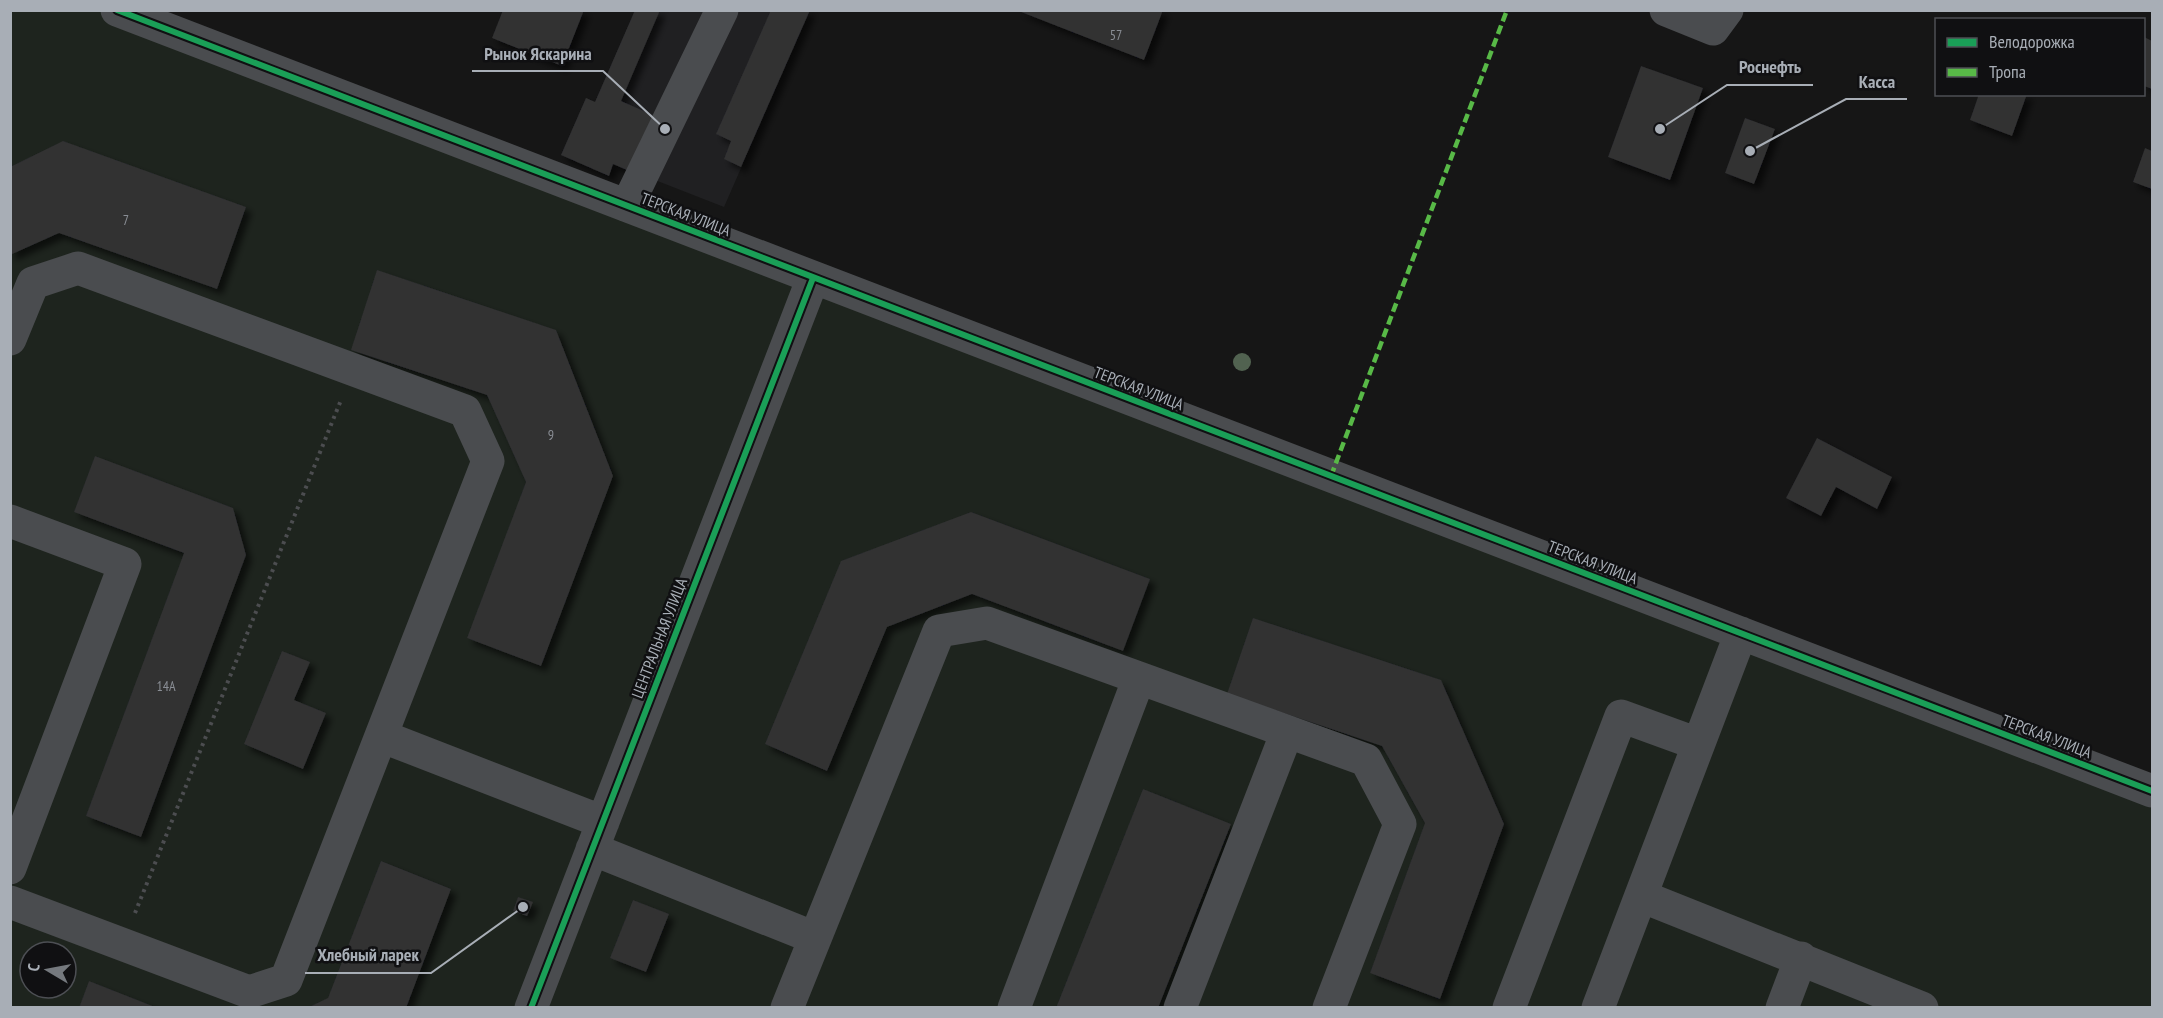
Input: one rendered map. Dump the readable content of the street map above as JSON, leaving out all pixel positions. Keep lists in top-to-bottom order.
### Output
{
  "streets": {
    "street": ["ТЕРСКАЯ УЛИЦА", "ЦЕНТРАЛЬНАЯ УЛИЦА"]
  },
  "crossings": [
    ["ТЕРСКАЯ УЛИЦА", "ЦЕНТРАЛЬНАЯ УЛИЦА"]
  ],
  "places": [
    "Рынок Яскарина",
    "Роснефть",
    "Касса",
    "Хлебный ларек"
  ],
  "house_numbers": [
    "57",
    "7",
    "9",
    "14А"
  ],
  "legend": ["Велодорожка", "Тропа"],
  "north": "left"
}
